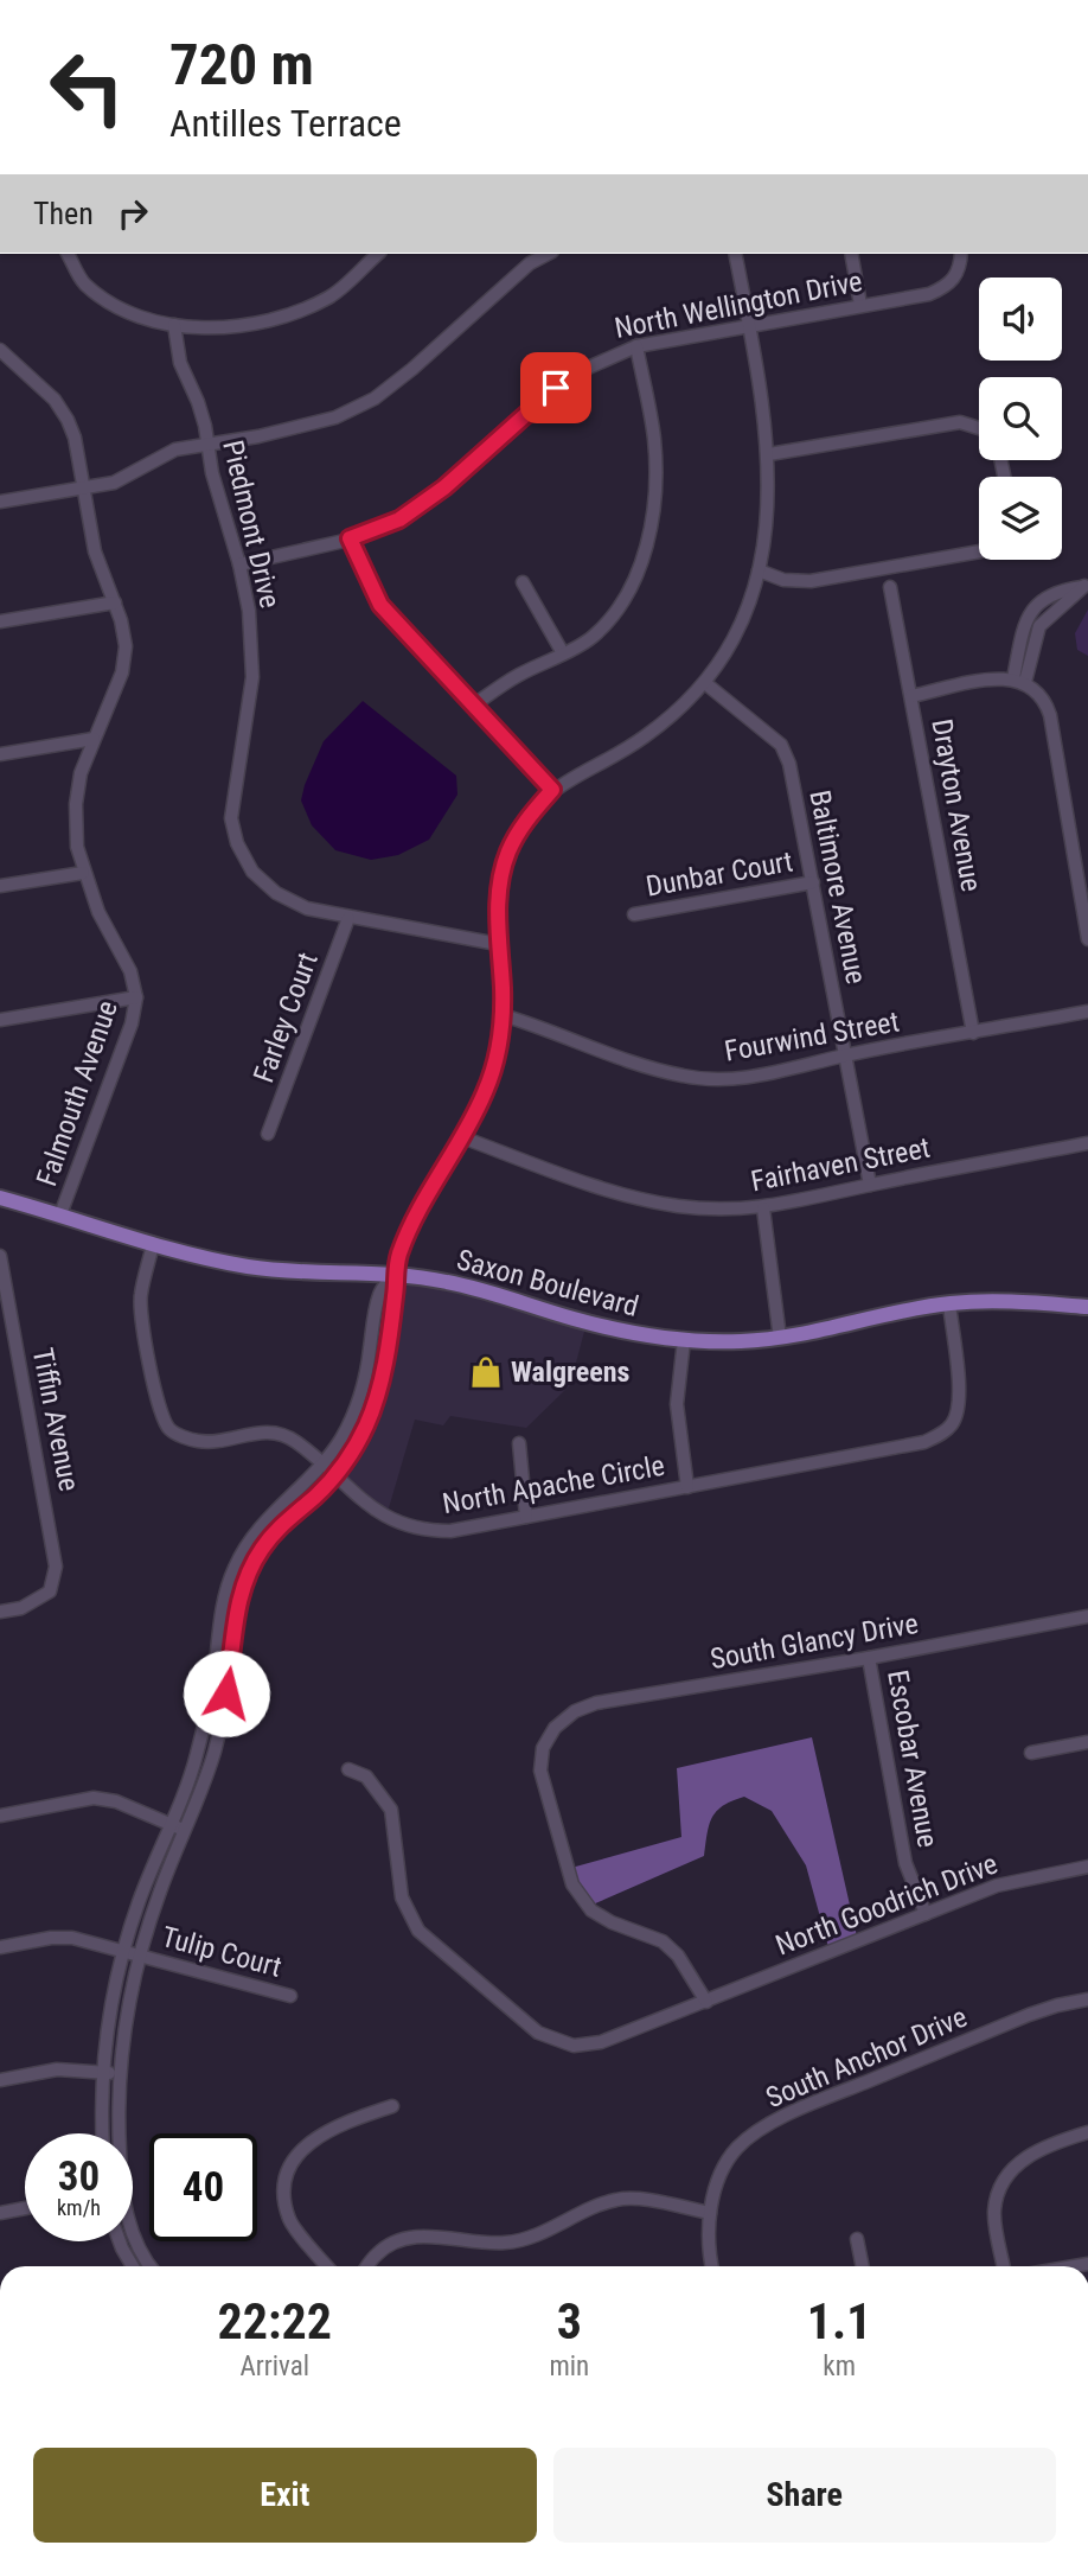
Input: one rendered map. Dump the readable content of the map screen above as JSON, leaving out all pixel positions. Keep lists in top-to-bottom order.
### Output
{
  "streets": {
    "main road": ["Saxon Boulevard"],
    "street": [
      "North Wellington Drive",
      "Piedmont Drive",
      "Drayton Avenue",
      "Dunbar Court",
      "Baltimore Avenue",
      "Farley Court",
      "Fourwind Street",
      "Falmouth Avenue",
      "Fairhaven Street",
      "Tiffin Avenue",
      "North Apache Circle",
      "South Glancy Drive",
      "Escobar Avenue",
      "North Goodrich Drive",
      "Tulip Court",
      "South Anchor Drive"
    ]
  },
  "crossings": [
    ["North Wellington Drive", "Piedmont Drive"],
    ["Piedmont Drive", "Farley Court"],
    ["Drayton Avenue", "Fourwind Street"],
    ["Dunbar Court", "Baltimore Avenue"],
    ["Baltimore Avenue", "Fourwind Street"],
    ["Baltimore Avenue", "Fairhaven Street"],
    ["Falmouth Avenue", "Saxon Boulevard"],
    ["Saxon Boulevard", "North Apache Circle"],
    ["South Glancy Drive", "Escobar Avenue"],
    ["South Glancy Drive", "North Goodrich Drive"],
    ["Escobar Avenue", "North Goodrich Drive"]
  ],
  "places": {
    "shop": ["Walgreens"]
  },
  "page": {
    "turn": ["720 m", "Antilles Terrace"],
    "then": "Then",
    "speed": "30 km/h",
    "limit": "40",
    "eta": [
      "22:22",
      "Arrival",
      "3",
      "min",
      "1.1",
      "km"
    ],
    "buttons": ["Exit", "Share"]
  }
}
